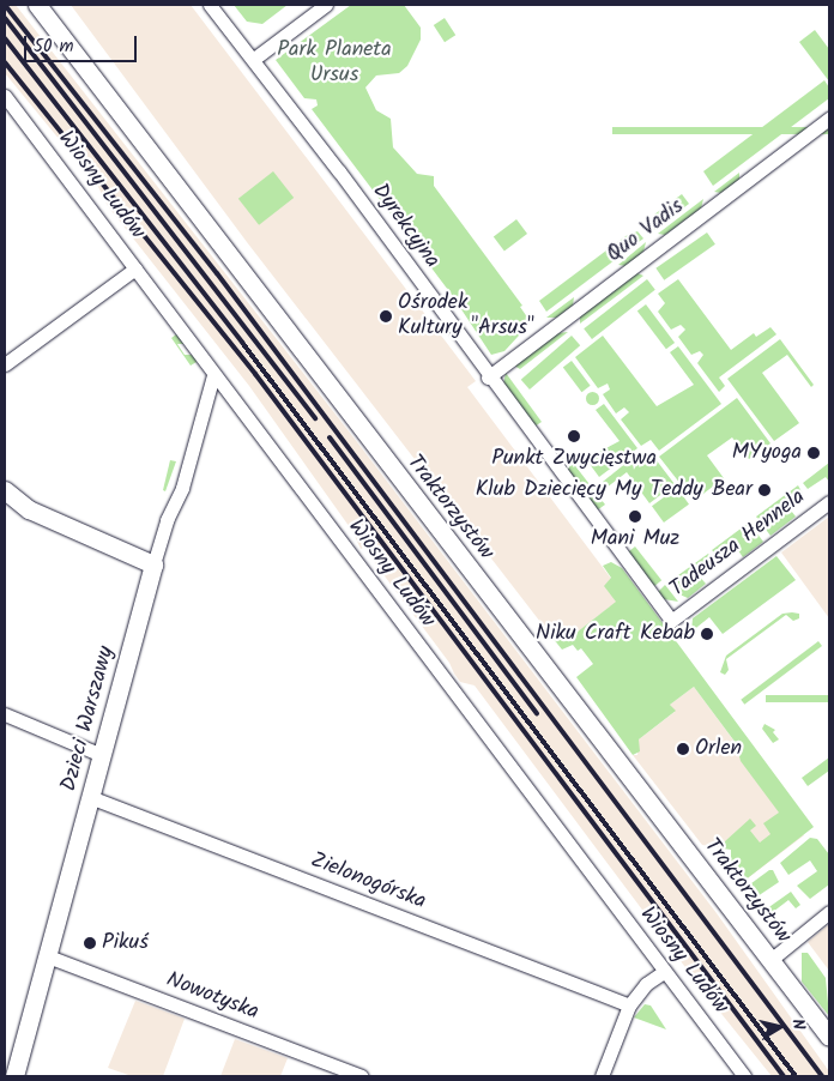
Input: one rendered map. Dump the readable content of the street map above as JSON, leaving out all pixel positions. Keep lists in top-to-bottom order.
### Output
{
  "streets": {
    "street": [
      "Wiosny Ludów",
      "Dyrekcyjna",
      "Quo Vadis",
      "Traktorzystów",
      "Tadeusza Hennela",
      "Dzieci Warszawy",
      "Zielonogórska",
      "Nowotyska"
    ]
  },
  "crossings": [
    ["Wiosny Ludów", "Dzieci Warszawy"],
    ["Dyrekcyjna", "Quo Vadis"],
    ["Dyrekcyjna", "Tadeusza Hennela"],
    ["Dzieci Warszawy", "Zielonogórska"],
    ["Dzieci Warszawy", "Nowotyska"]
  ],
  "parks": ["Park Planeta Ursus"],
  "places": [
    "Ośrodek Kultury \"Arsus\"",
    "Punkt Zwycięstwa",
    "MYyoga",
    "Klub Dziecięcy My Teddy Bear",
    "Mani Muz",
    "Niku Craft Kebab",
    "Orlen",
    "Pikuś"
  ],
  "scale_bar": "50 m",
  "north": "right"
}
